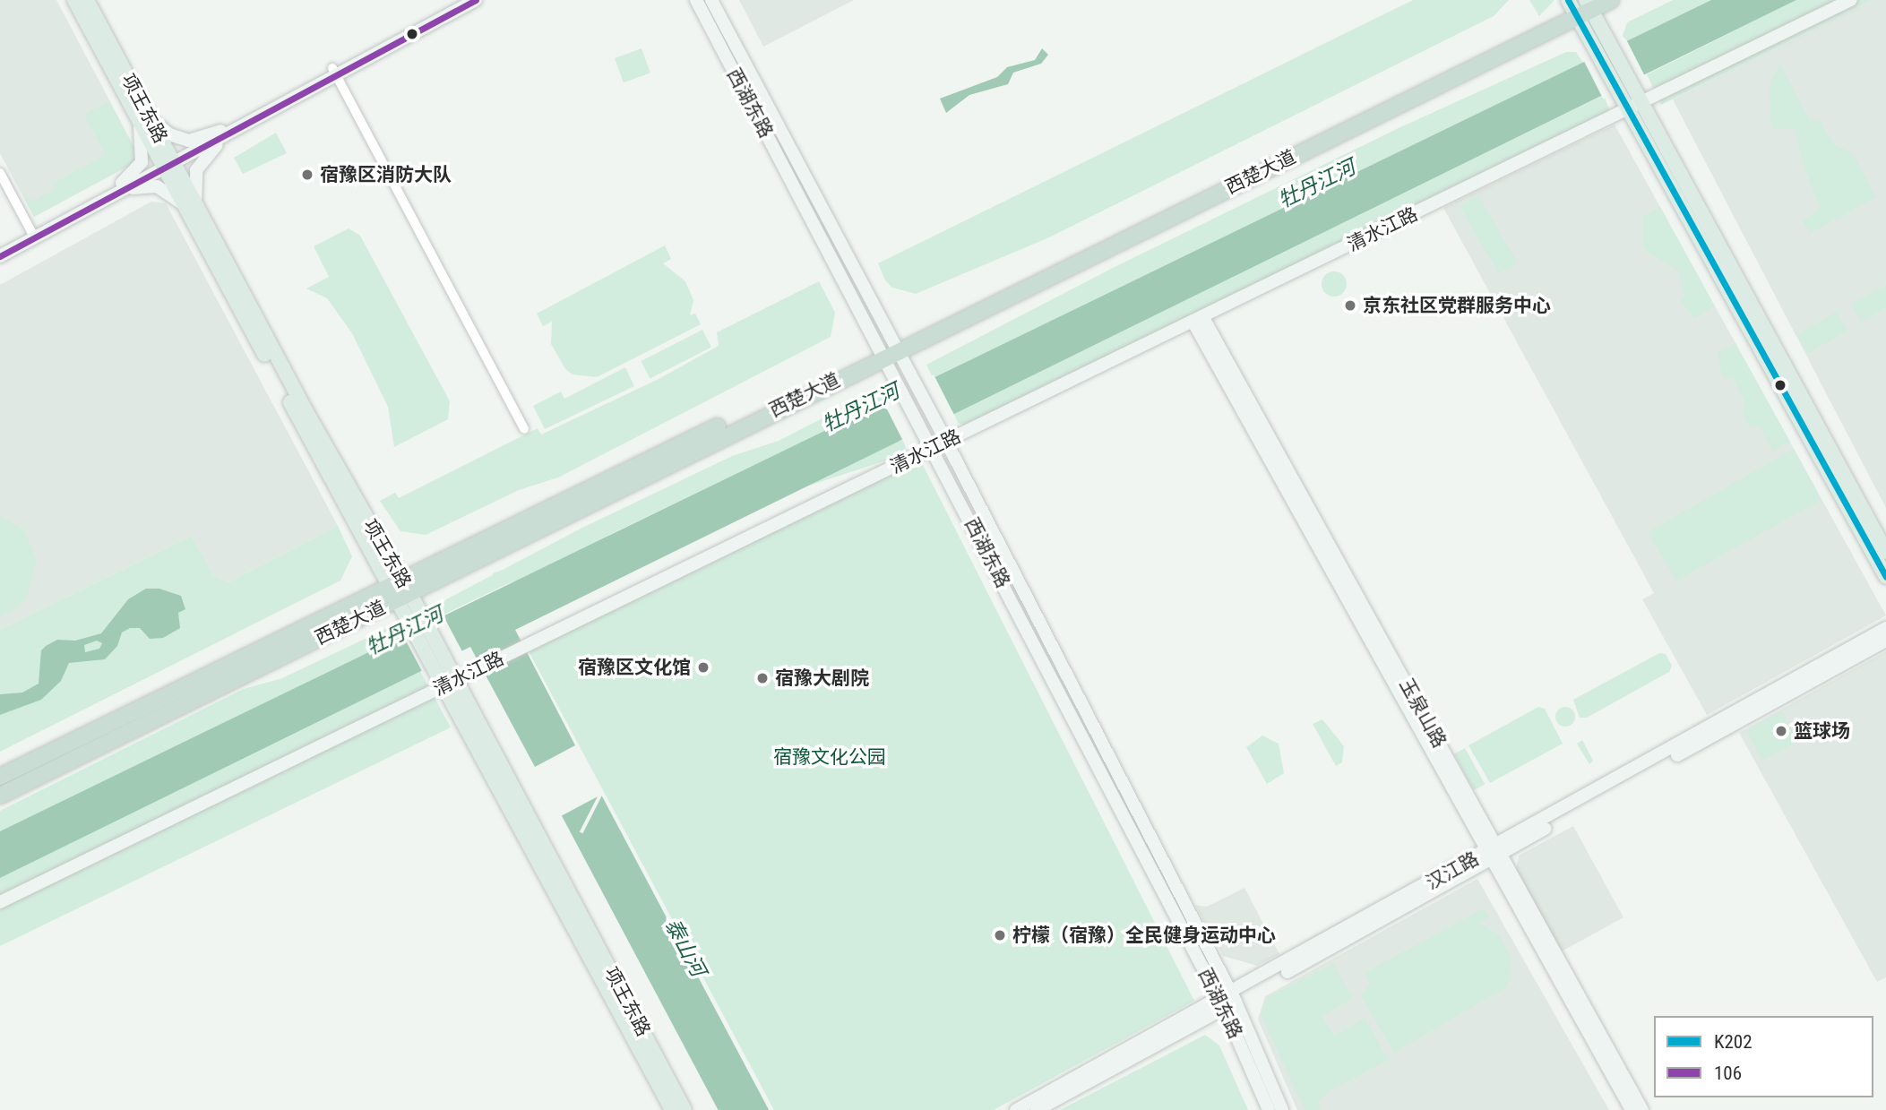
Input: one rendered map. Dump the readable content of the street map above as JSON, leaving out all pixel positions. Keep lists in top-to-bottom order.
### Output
{
  "streets": {
    "highway": ["西楚大道"],
    "main road": ["项王东路"],
    "street": [
      "西湖东路",
      "清水江路",
      "玉泉山路",
      "汉江路"
    ]
  },
  "crossings": [
    ["西湖东路", "西楚大道"],
    ["西湖东路", "清水江路"],
    ["西湖东路", "汉江路"],
    ["项王东路", "西楚大道"],
    ["项王东路", "清水江路"],
    ["清水江路", "玉泉山路"],
    ["玉泉山路", "汉江路"]
  ],
  "water": ["牡丹江河", "泰山河"],
  "parks": ["宿豫文化公园"],
  "places": [
    "宿豫区消防大队",
    "京东社区党群服务中心",
    "宿豫区文化馆",
    "宿豫大剧院",
    "篮球场",
    "柠檬（宿豫）全民健身运动中心"
  ],
  "lines": ["transit line K202", "transit line 106"],
  "legend": ["K202", "106"]
}
